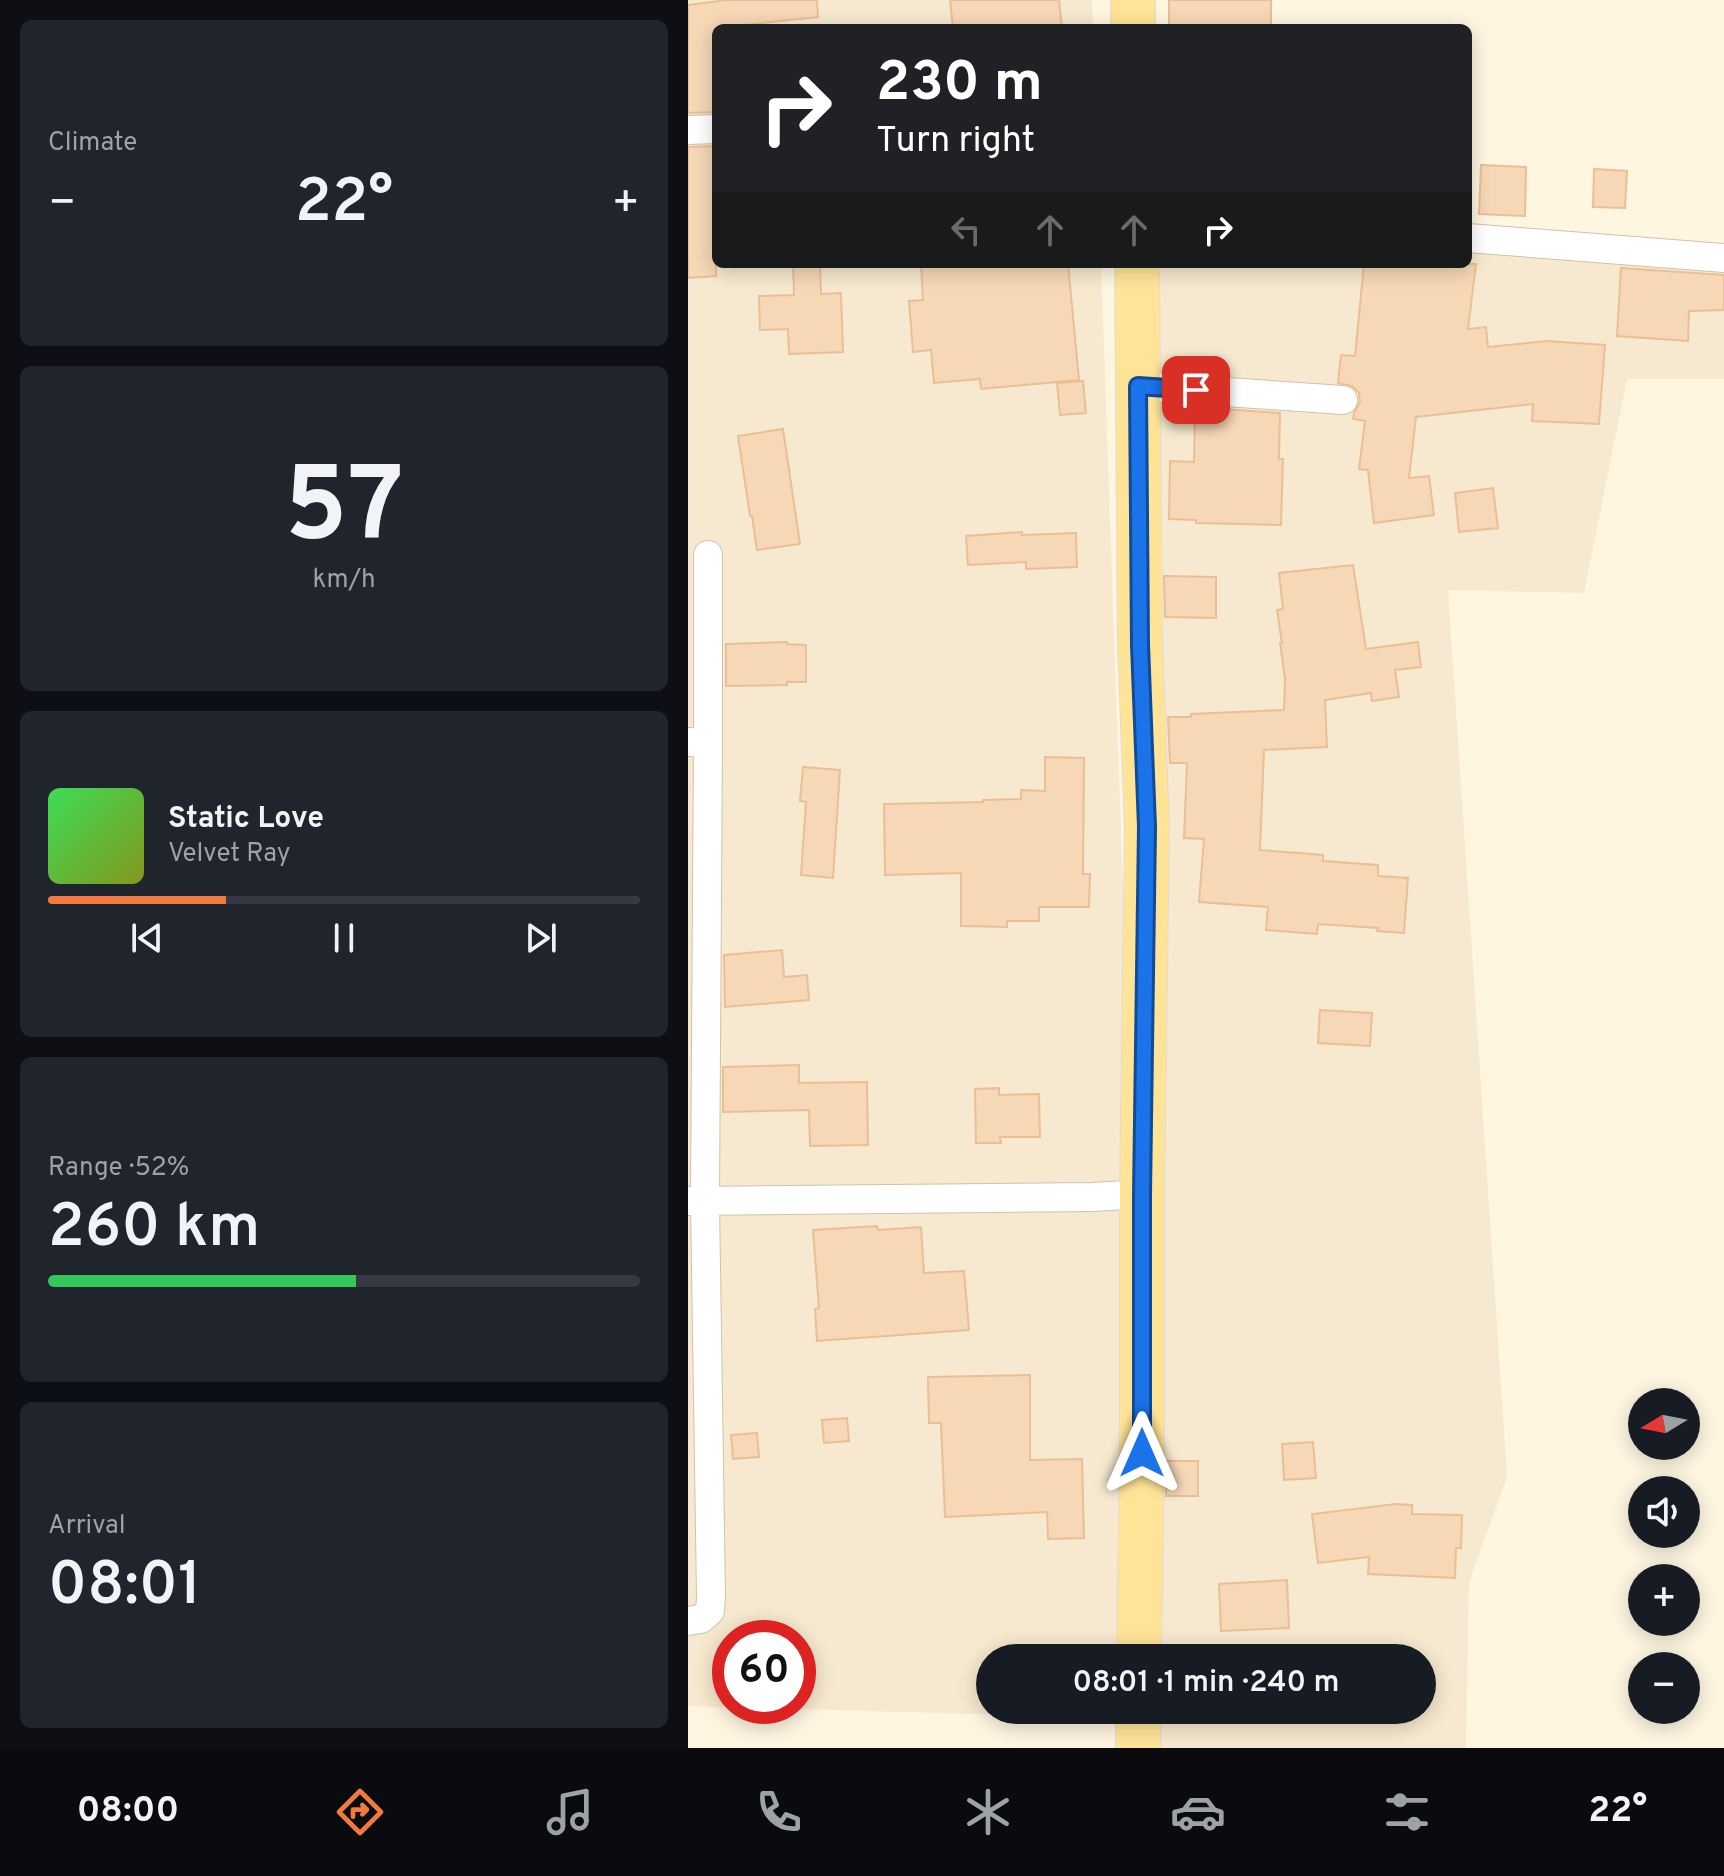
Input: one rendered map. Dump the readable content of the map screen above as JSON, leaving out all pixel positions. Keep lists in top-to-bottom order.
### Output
{
  "north": "left",
  "page": {
    "tile": [
      "Climate",
      ["57", "km/h"],
      ["Range · 52%", "260 km"],
      ["Arrival", "08:01"]
    ],
    "turn": ["230 m", "Turn right"],
    "heat": ["−", "22°", "+"],
    "song": ["Static Love", "Velvet Ray"],
    "map_buttons": ["+", "−"],
    "limit": "60",
    "trip": "08:01 · 1 min · 240 m",
    "tabs": ["08:00", "22°"]
  }
}
